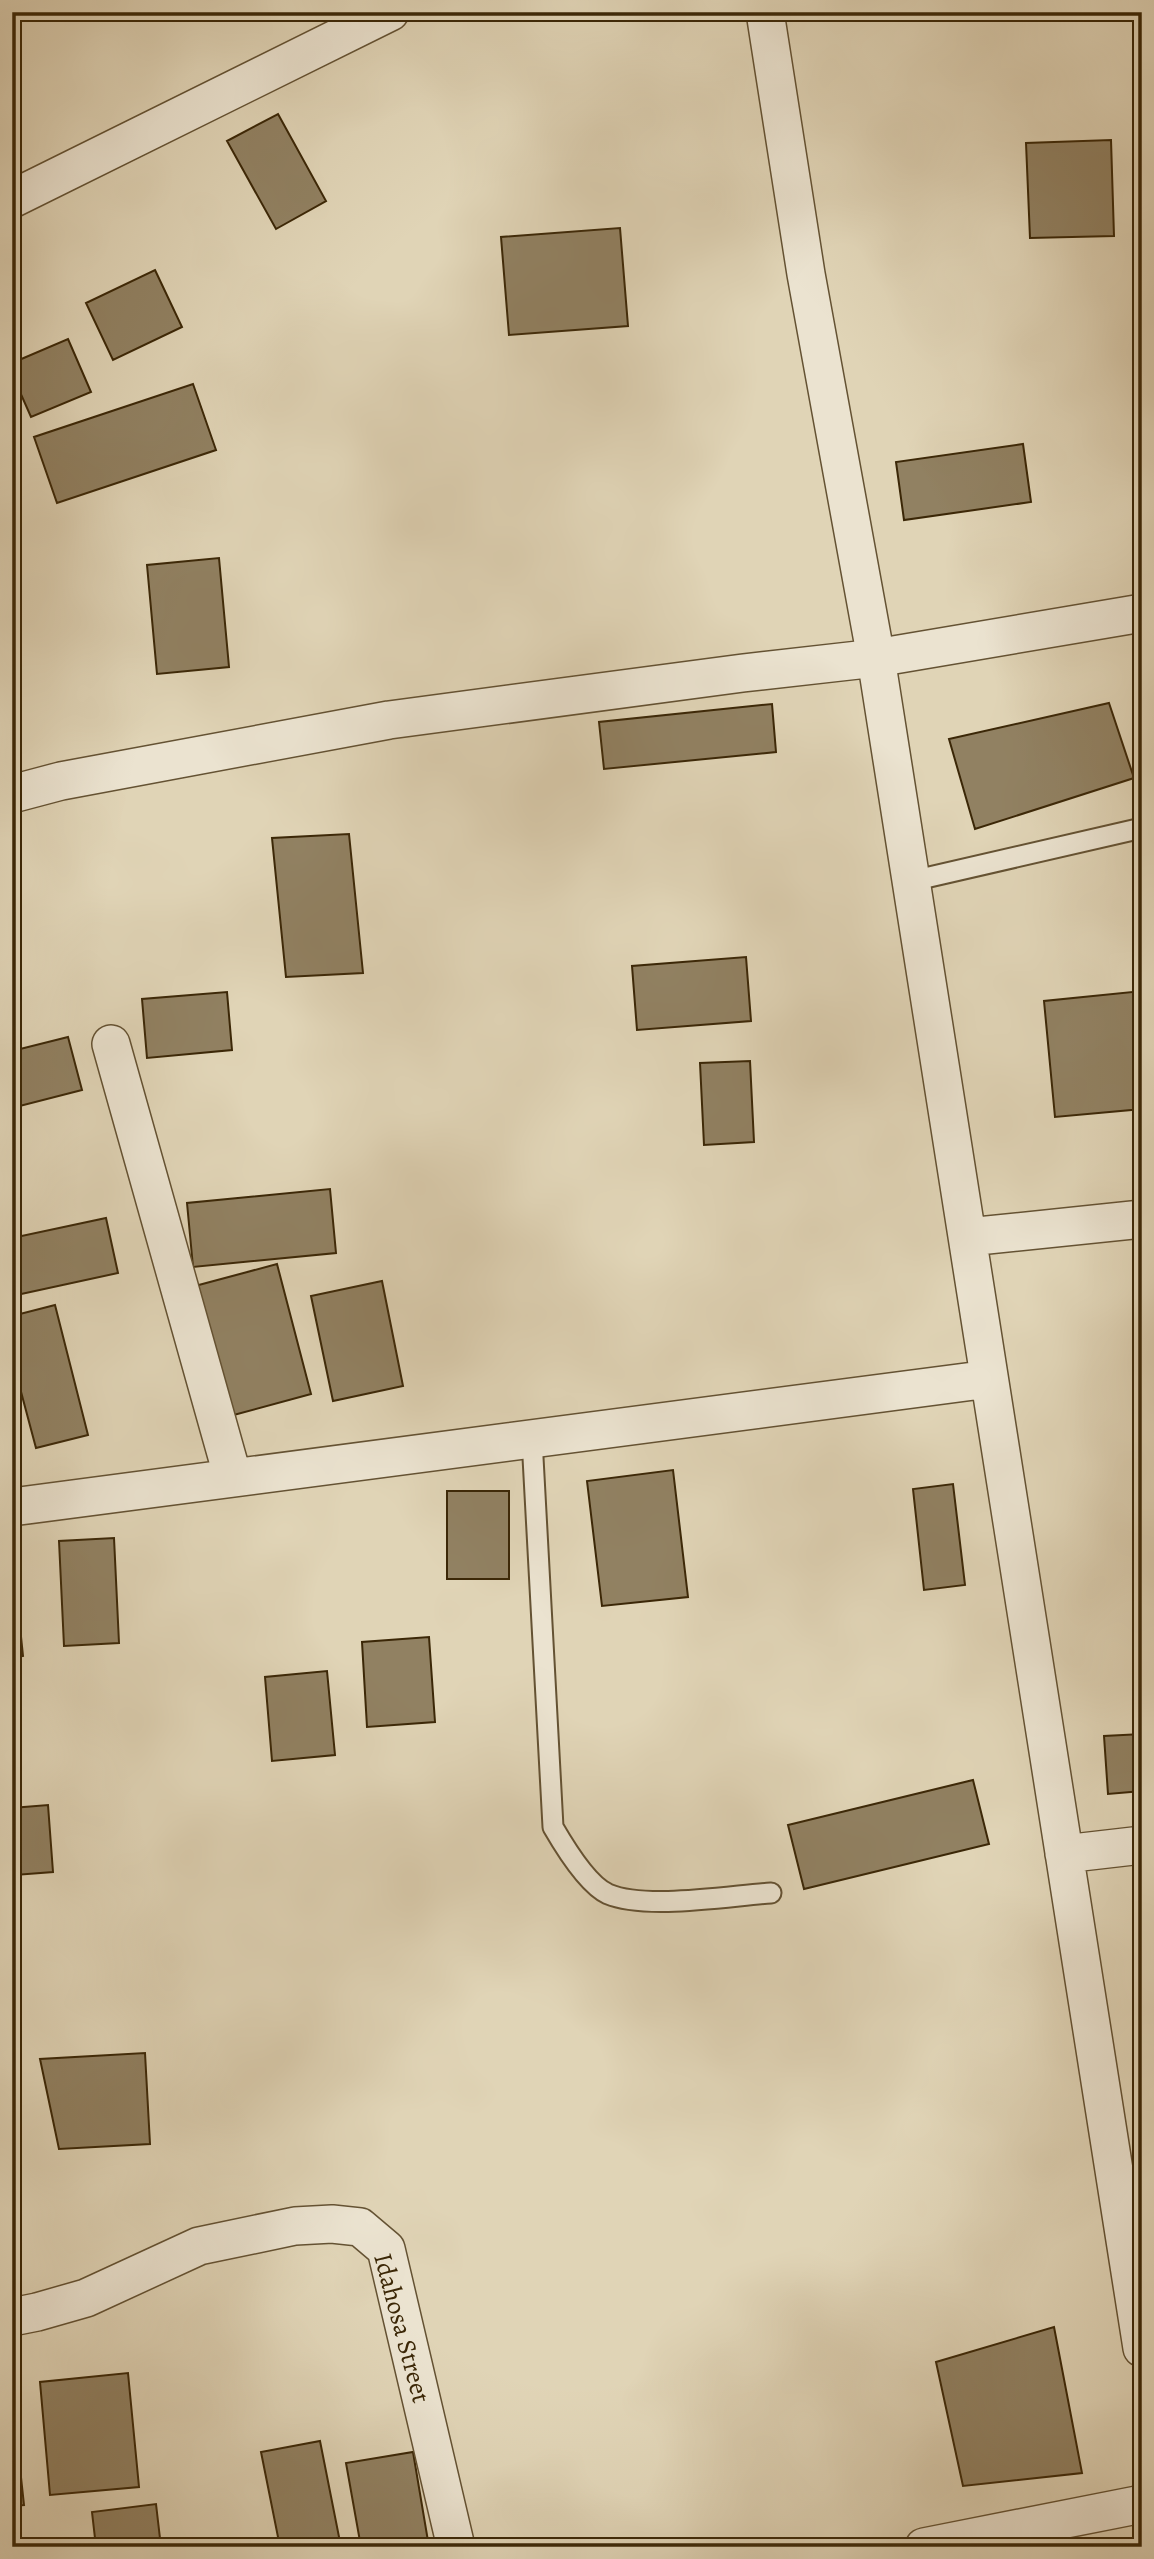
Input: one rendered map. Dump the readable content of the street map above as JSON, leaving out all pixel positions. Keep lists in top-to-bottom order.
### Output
{
  "streets": {
    "street": ["Idahosa Street"]
  }
}
